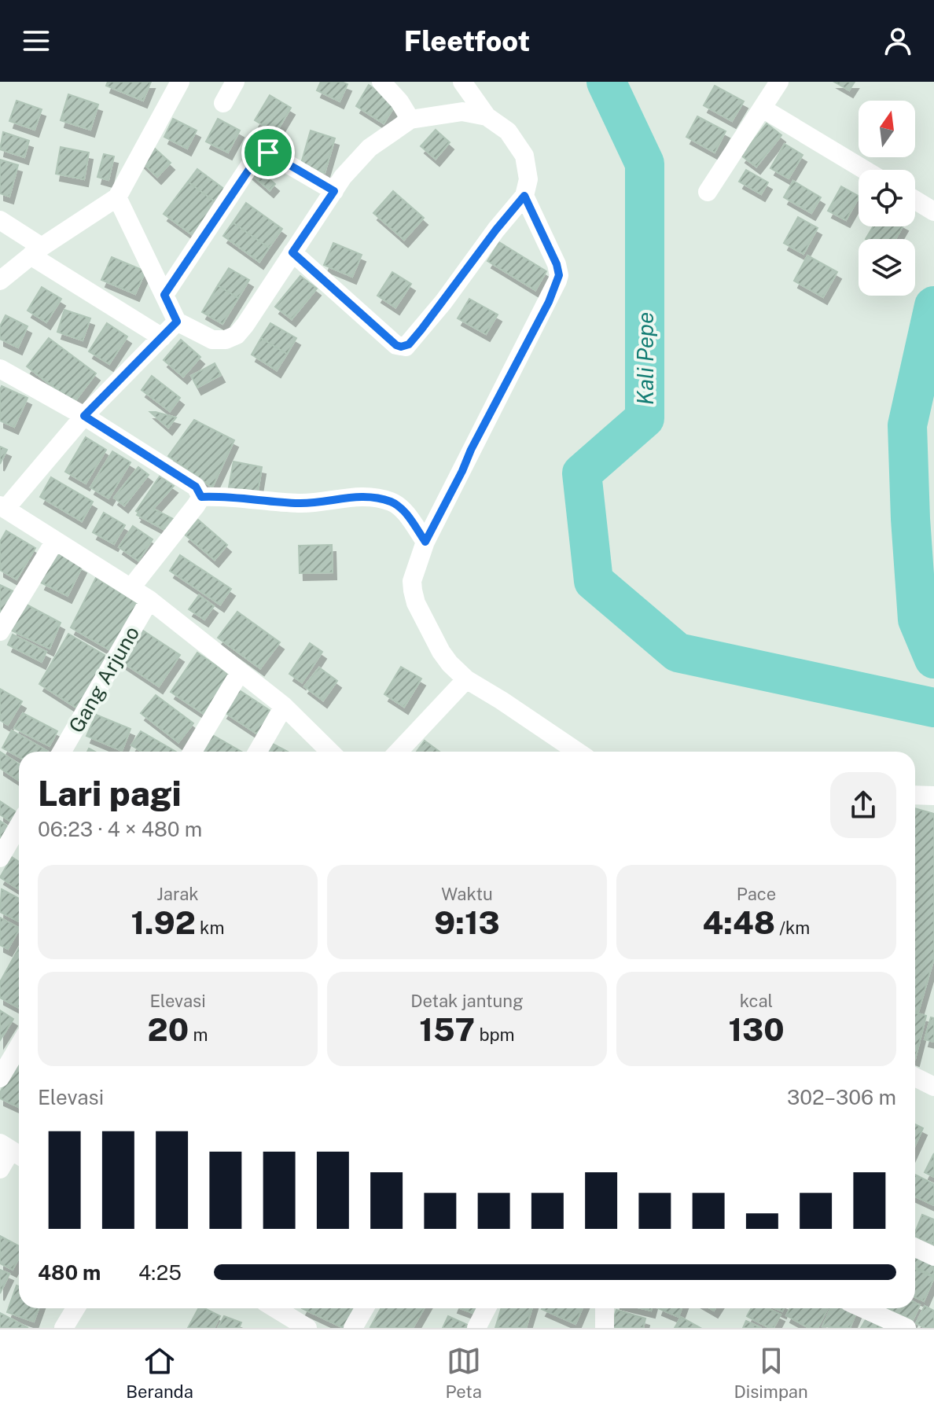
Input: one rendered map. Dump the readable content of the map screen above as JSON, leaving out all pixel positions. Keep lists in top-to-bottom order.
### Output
{
  "streets": {
    "street": ["Gang Arjuno"]
  },
  "water": ["Kali Pepe"],
  "north": "top",
  "page": {
    "header": "Fleetfoot",
    "heading": ["Lari pagi", "06:23 · 4 × 480 m"],
    "stats": [
      ["Jarak", "1.92 km"],
      ["Waktu", "9:13"],
      ["Pace", "4:48 /km"],
      ["Elevasi", "20 m"],
      ["Detak jantung", "157 bpm"],
      ["kcal", "130"]
    ],
    "chart": ["Elevasi", "302–306 m"],
    "list": [
      {
        "name": "480 m",
        "note": "4:25"
      }
    ],
    "tabs": ["Beranda", "Peta", "Disimpan"]
  }
}
